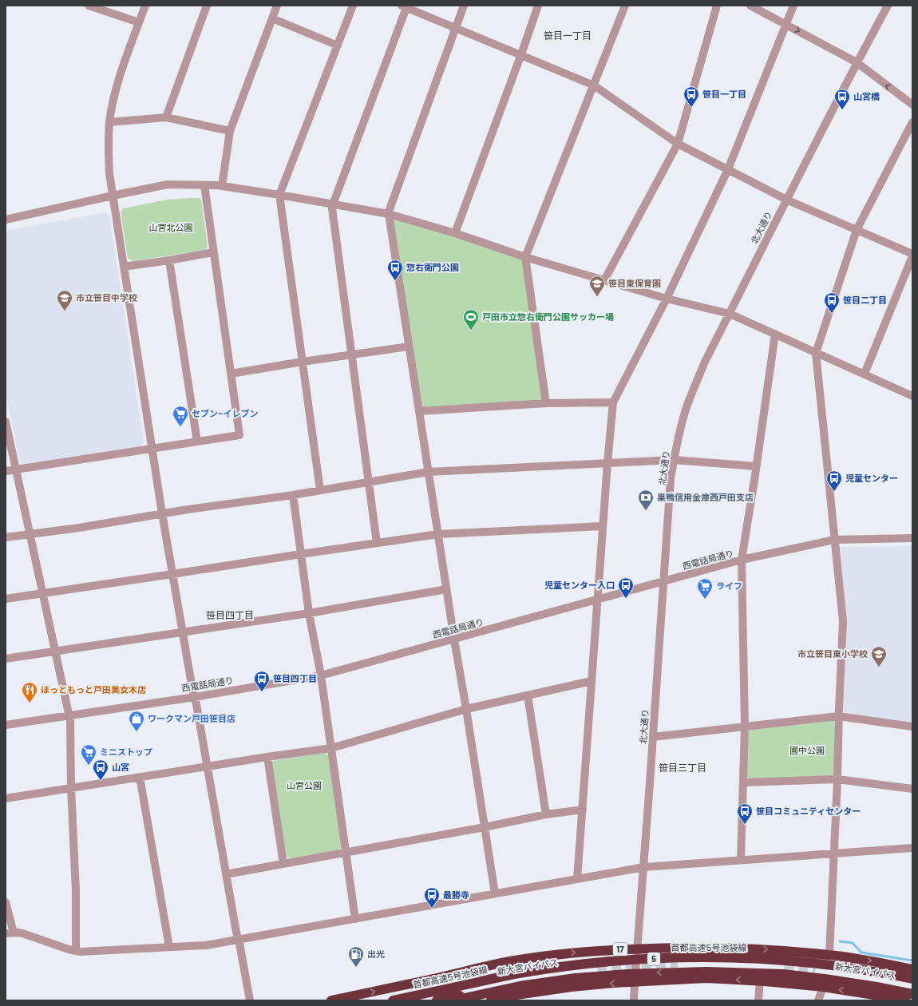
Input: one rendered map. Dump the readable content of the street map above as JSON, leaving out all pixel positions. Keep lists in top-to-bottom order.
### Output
{
  "streets": {
    "highway": [
      "首都高速5号池袋線",
      "17",
      "5",
      "新大宮バイパス"
    ],
    "street": ["北大通り", "西電話局通り"]
  },
  "crossings": [
    ["北大通り", "西電話局通り"],
    ["北大通り", "17"]
  ],
  "districts": ["笹目一丁目", "笹目四丁目", "笹目三丁目"],
  "parks": ["山宮北公園", "圃中公園", "山宮公園"],
  "places": {
    "bus stop": [
      "笹目一丁目",
      "山宮橋",
      "惣右衛門公園",
      "笹目二丁目",
      "児童センター",
      "児童センター入口",
      "笹目四丁目",
      "山宮",
      "笹目コミュニティセンター",
      "最勝寺"
    ],
    "school or university": ["笹目東保育園", "市立笹目中学校", "市立笹目東小学校"],
    "sports": ["戸田市立惣右衛門公園サッカー場"],
    "supermarket": ["セブン-イレブン", "ライフ", "ミニストップ"],
    "bank": ["巣鴨信用金庫西戸田支店"],
    "restaurant": ["ほっともっと戸田美女木店"],
    "shop": ["ワークマン戸田笹目店"],
    "fuel station": ["出光"]
  }
}
